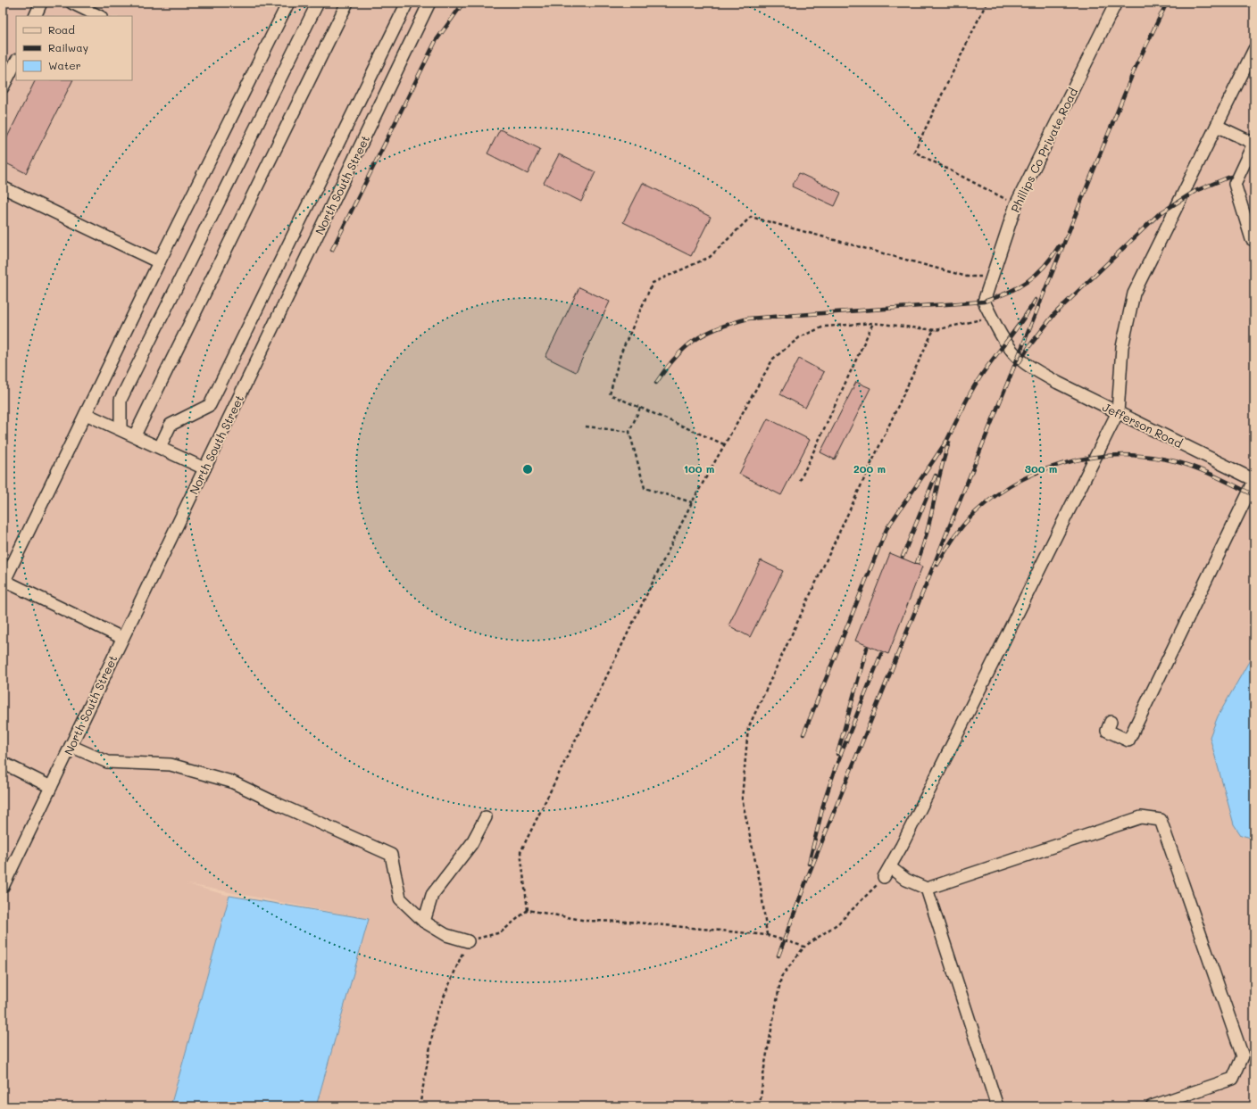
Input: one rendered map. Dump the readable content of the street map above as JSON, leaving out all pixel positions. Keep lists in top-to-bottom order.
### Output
{
  "streets": {
    "lane": ["Phillips Co Private Road", "North South Street", "Jefferson Road"]
  },
  "crossings": [
    ["Phillips Co Private Road", "Jefferson Road"]
  ],
  "legend": ["Road", "Railway", "Water"],
  "rings": ["100 m", "200 m", "300 m"]
}
